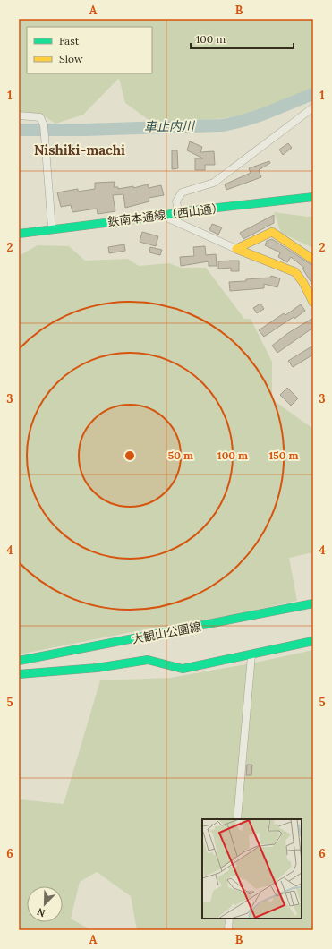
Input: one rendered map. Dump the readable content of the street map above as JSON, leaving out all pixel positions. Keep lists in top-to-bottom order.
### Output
{
  "streets": {
    "street": ["鉄南本通線（西山通）", "大観山公園線"]
  },
  "districts": ["Nishiki-machi"],
  "water": ["車止内川"],
  "legend": ["Fast", "Slow"],
  "scale_bar": "100 m",
  "north": "bottom left",
  "grid": {
    "columns": ["A", "B"],
    "rows": [
      "1",
      "2",
      "3",
      "4",
      "5",
      "6"
    ]
  },
  "rings": ["50 m", "100 m", "150 m"]
}
